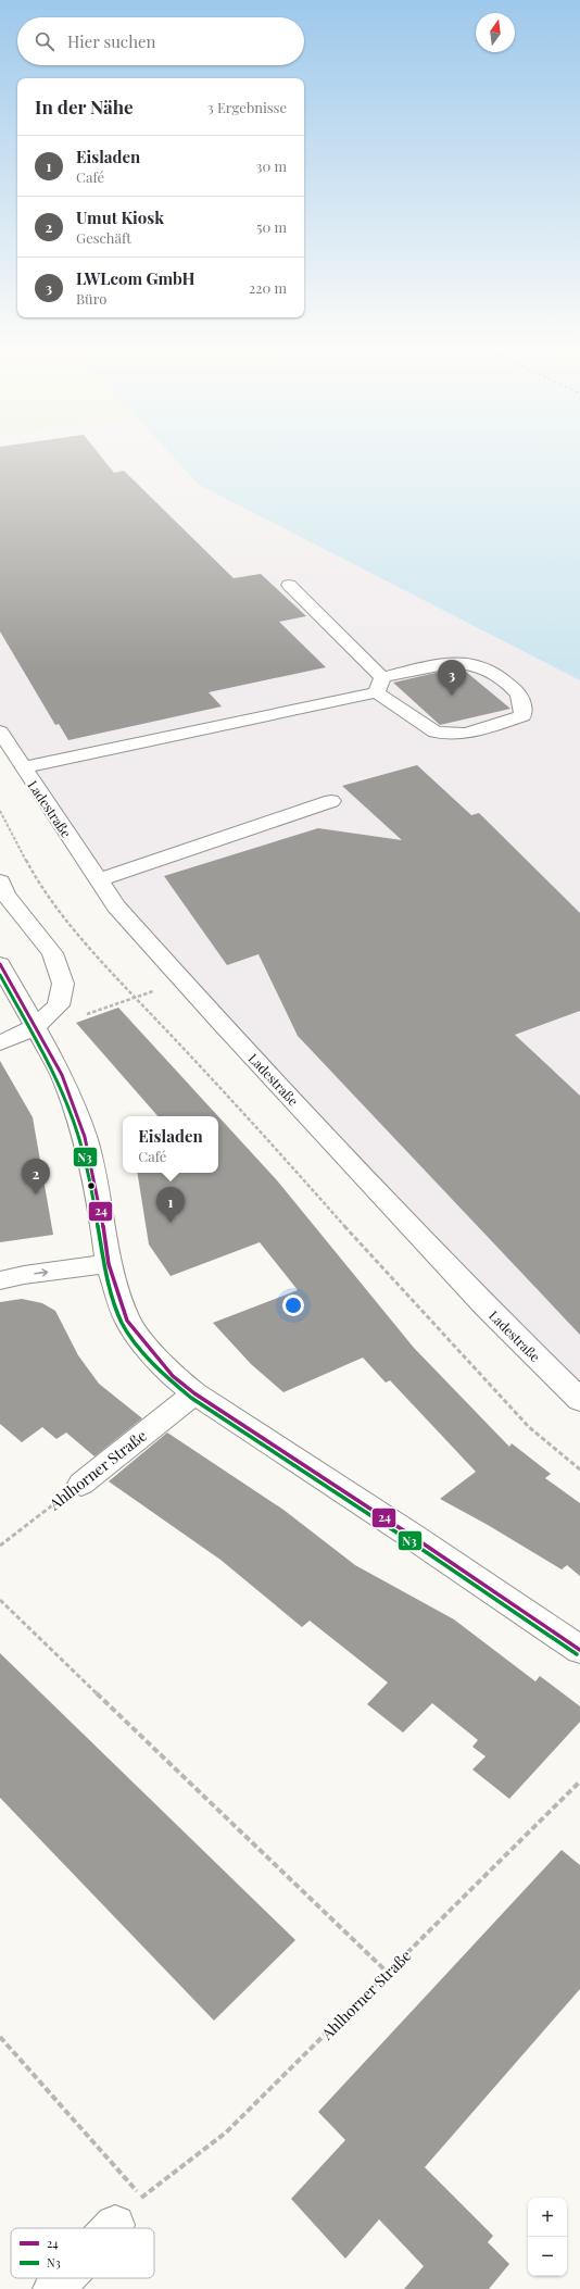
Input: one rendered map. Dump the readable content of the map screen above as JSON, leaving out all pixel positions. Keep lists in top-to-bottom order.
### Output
{
  "streets": {
    "street": ["Ladestraße", "Ahlhorner Straße"]
  },
  "lines": ["transit line 24", "transit line N3"],
  "legend": ["24", "N3"],
  "north": "top",
  "page": {
    "search": "Hier suchen",
    "heading": ["In der Nähe", "3 Ergebnisse"],
    "list": [
      {
        "mark": "1",
        "name": "Eisladen",
        "note": "Café",
        "value": "30 m"
      },
      {
        "mark": "2",
        "name": "Umut Kiosk",
        "note": "Geschäft",
        "value": "50 m"
      },
      {
        "mark": "3",
        "name": "LWLcom GmbH",
        "note": "Büro",
        "value": "220 m"
      }
    ],
    "pins": ["3", "2", "1"],
    "popup": ["Eisladen", "Café"],
    "map_buttons": ["+", "−"]
  }
}
